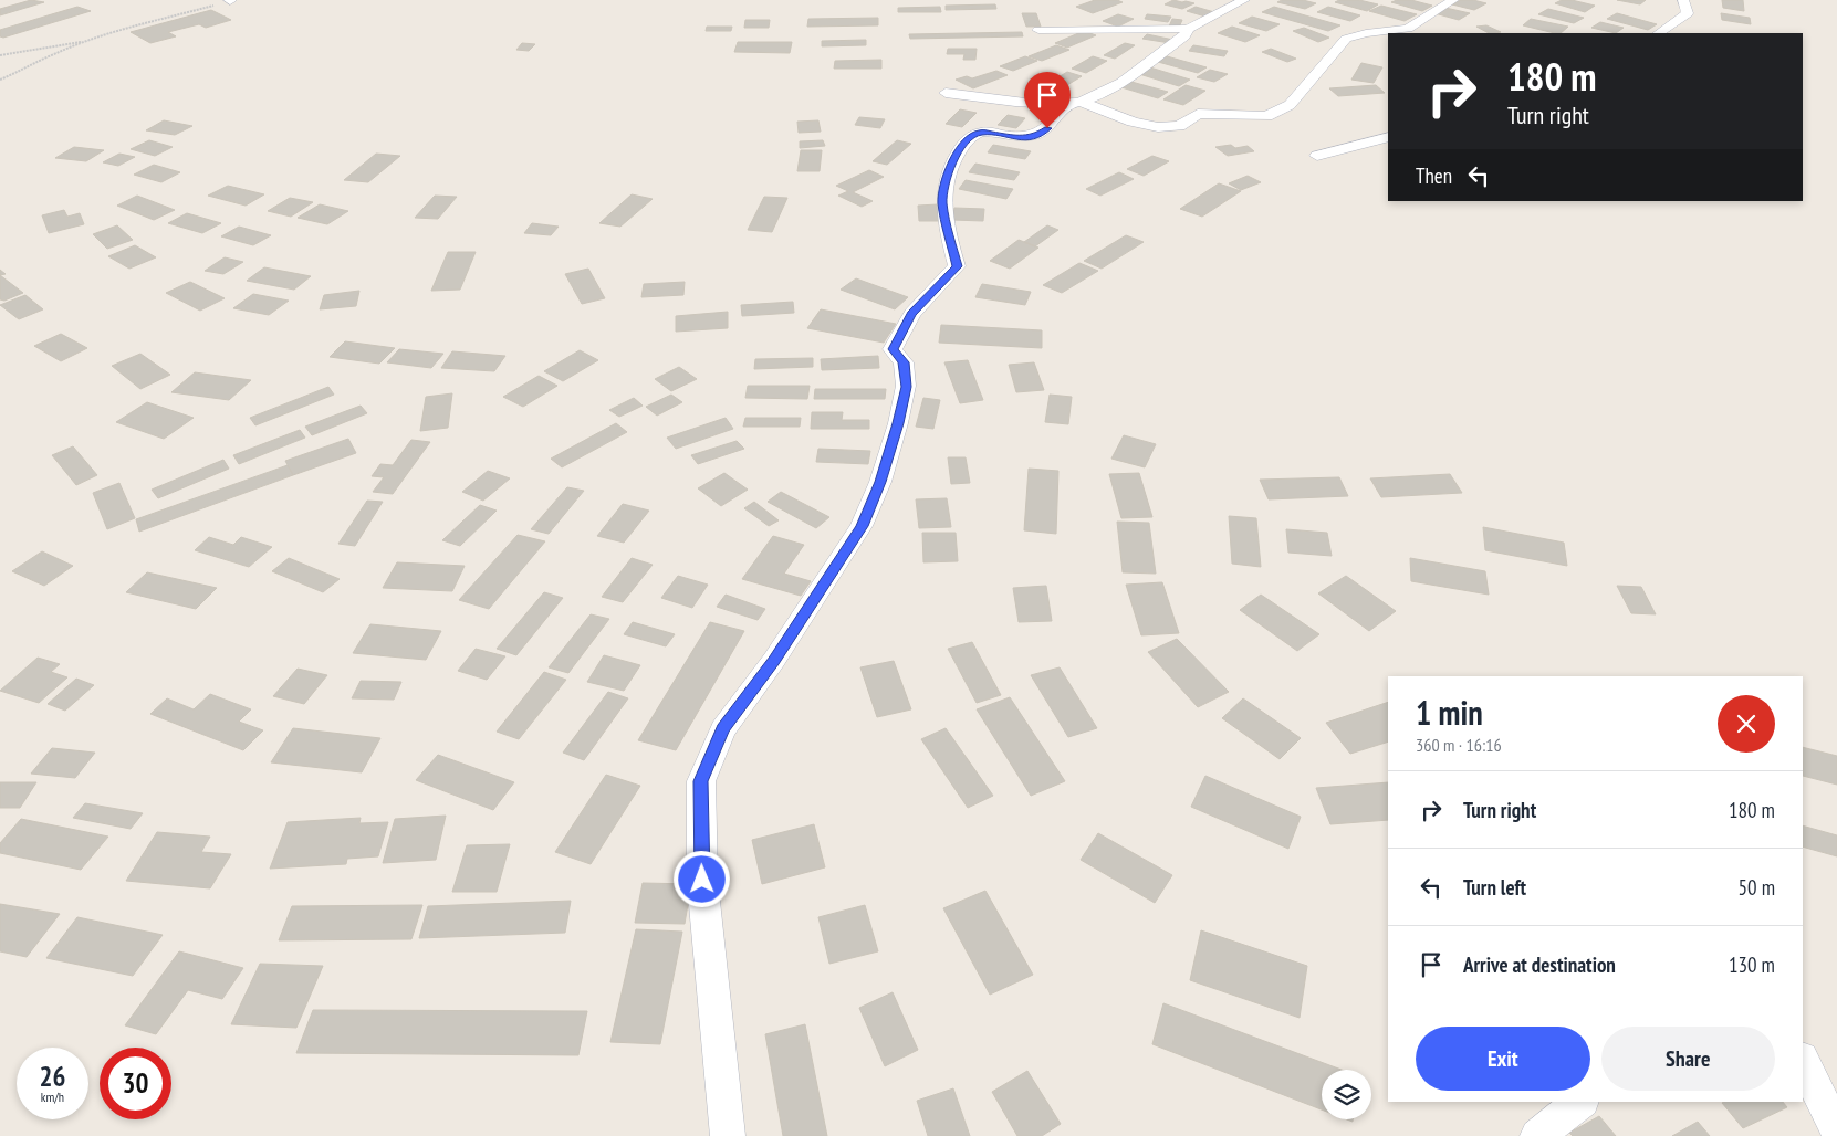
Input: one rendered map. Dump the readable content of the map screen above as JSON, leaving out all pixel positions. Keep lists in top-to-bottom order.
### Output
{
  "page": {
    "turn": ["180 m", "Turn right"],
    "then": "Then",
    "heading": ["1 min", "360 m · 16:16"],
    "list": [
      {
        "name": "Turn right",
        "value": "180 m"
      },
      {
        "name": "Turn left",
        "value": "50 m"
      },
      {
        "name": "Arrive at destination",
        "value": "130 m"
      }
    ],
    "buttons": ["Exit", "Share"],
    "speed": "26 km/h",
    "limit": "30"
  }
}
